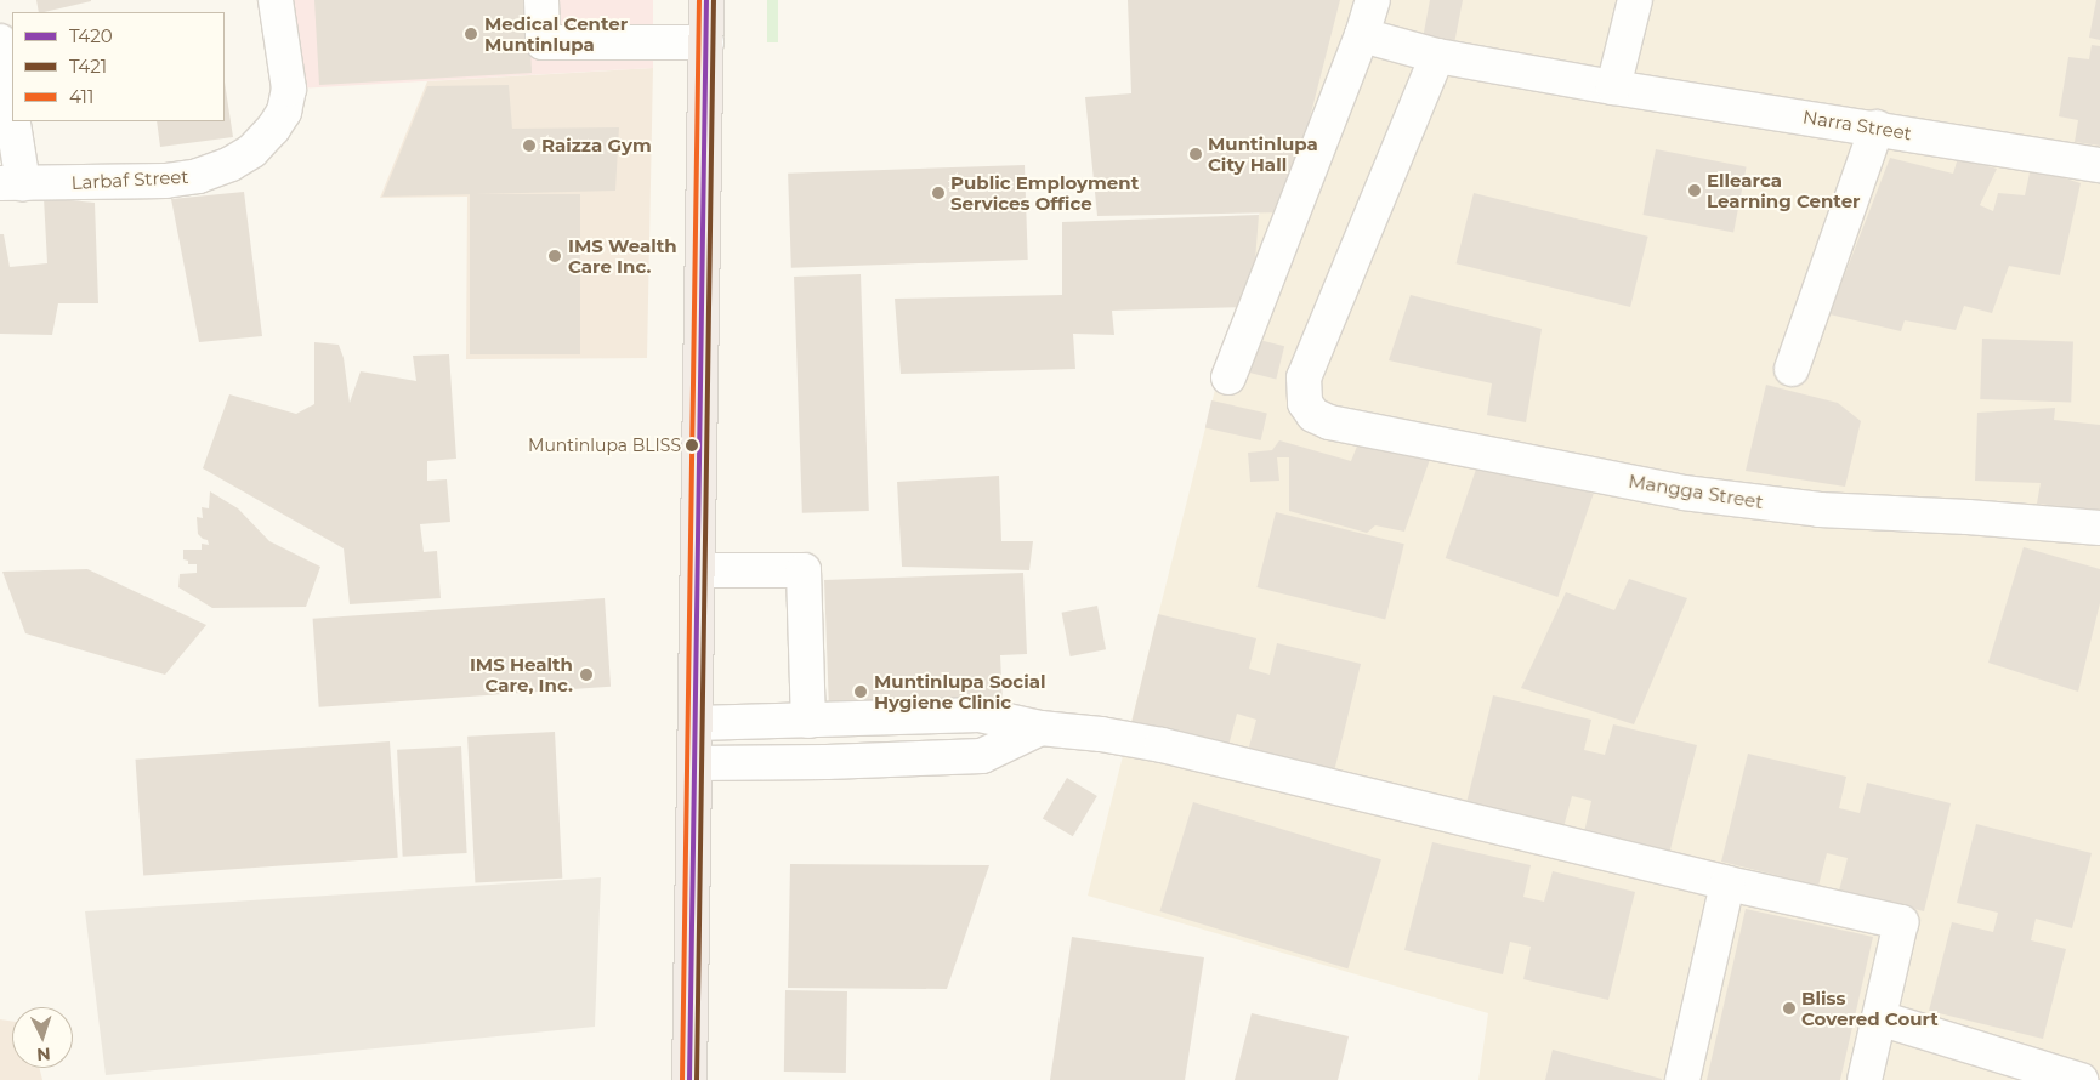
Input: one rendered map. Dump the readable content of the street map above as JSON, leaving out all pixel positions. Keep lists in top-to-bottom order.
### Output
{
  "streets": {
    "street": ["Narra Street", "Larbaf Street", "Mangga Street"]
  },
  "crossings": [
    ["Narra Street", "Mangga Street"]
  ],
  "places": [
    "Medical Center Muntinlupa",
    "Raizza Gym",
    "Muntinlupa City Hall",
    "Ellearca Learning Center",
    "Public Employment Services Office",
    "IMS Wealth Care Inc.",
    "Muntinlupa BLISS",
    "IMS Health Care, Inc.",
    "Muntinlupa Social Hygiene Clinic",
    "Bliss Covered Court"
  ],
  "lines": ["transit line T420", "transit line T421", "transit line 411"],
  "legend": ["T420", "T421", "411"],
  "north": "bottom"
}
